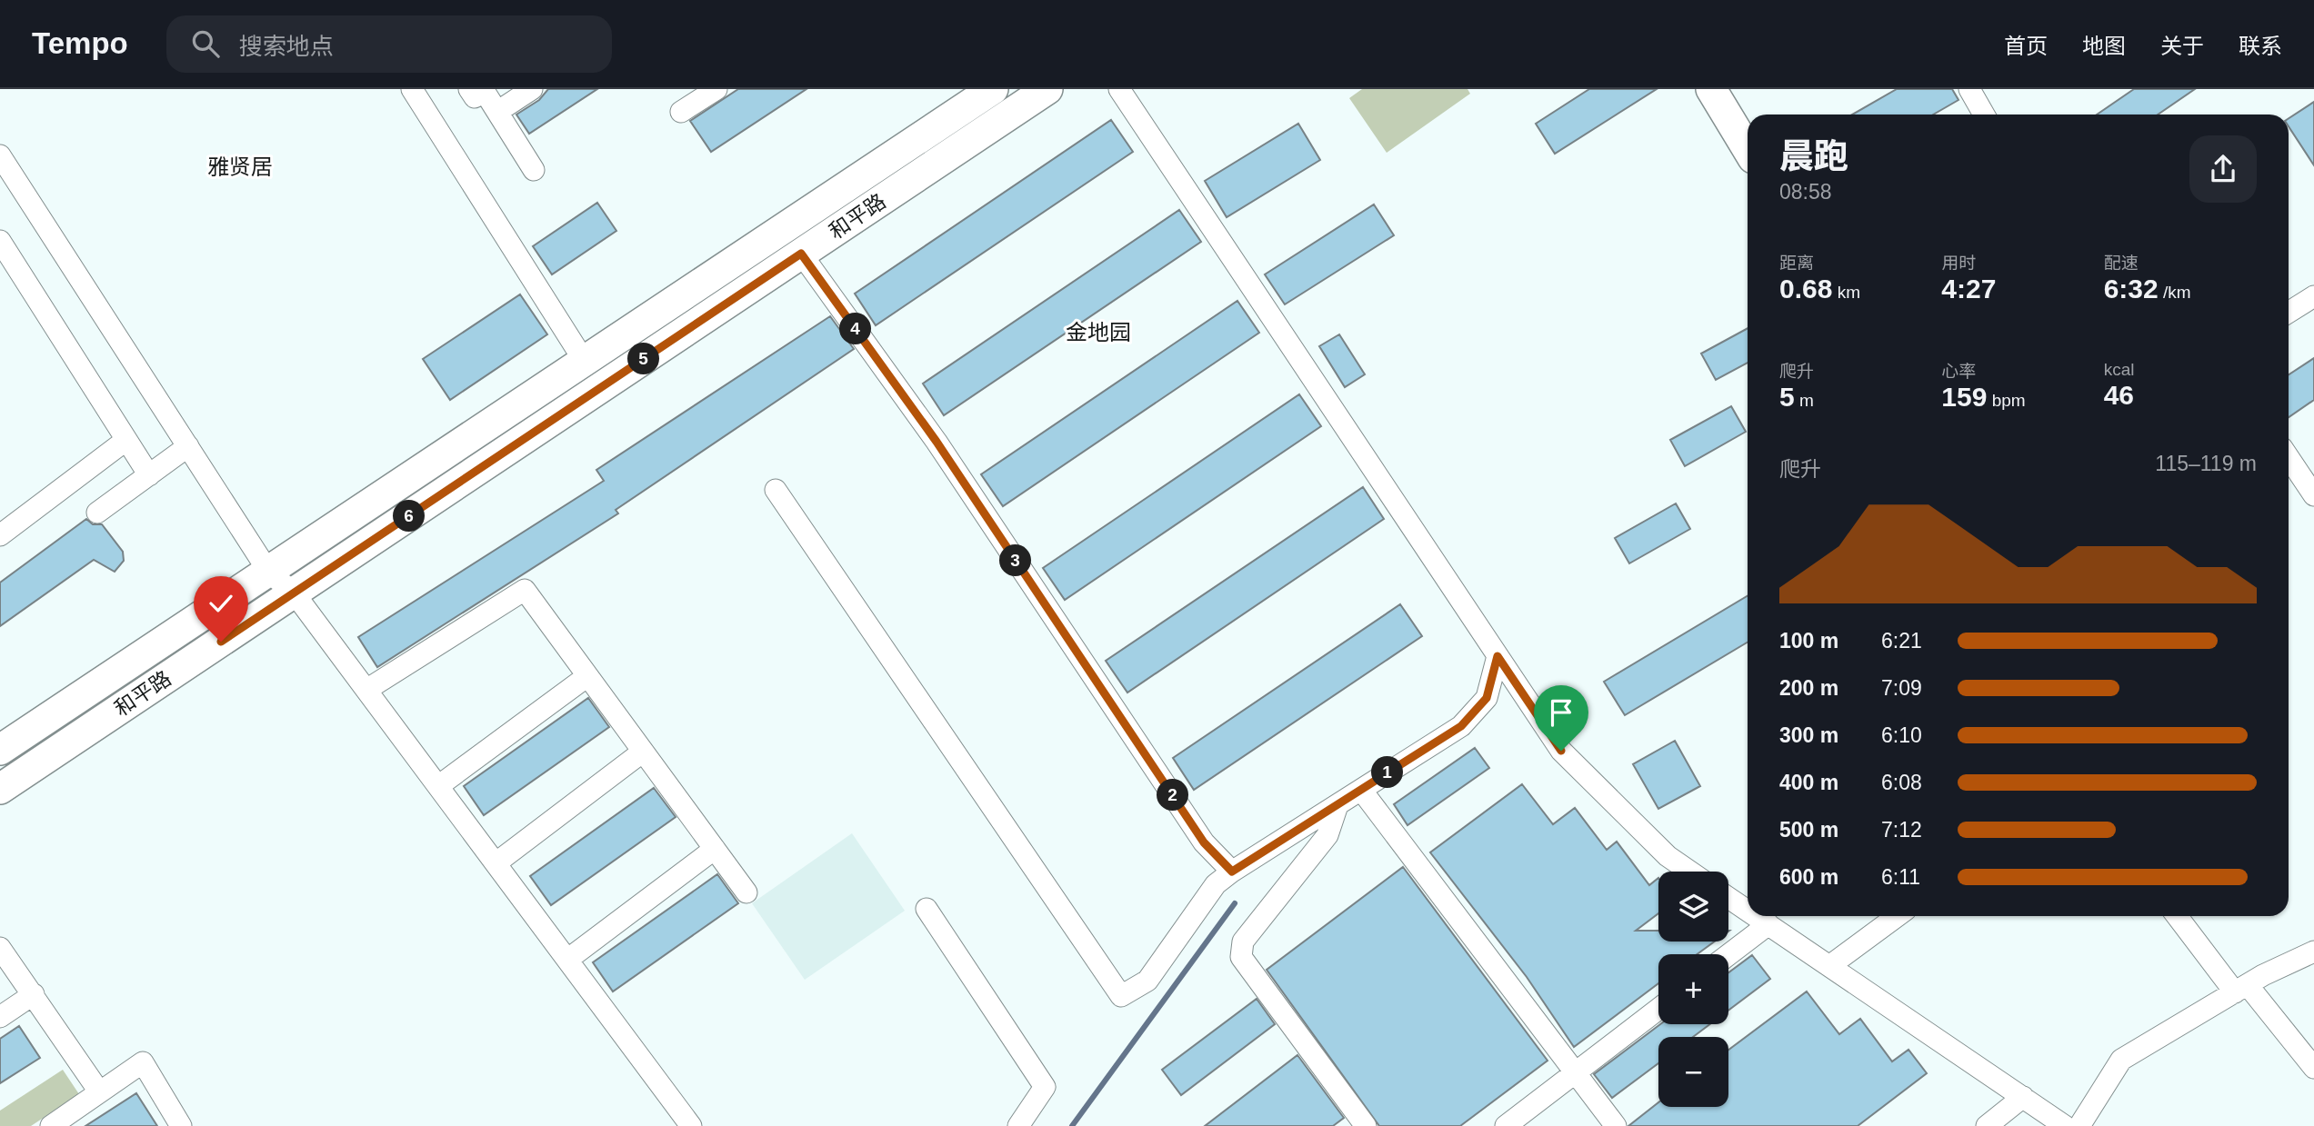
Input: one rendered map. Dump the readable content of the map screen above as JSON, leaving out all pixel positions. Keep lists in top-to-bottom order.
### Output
{
  "streets": {
    "street": ["和平路"]
  },
  "districts": ["雅贤居", "金地园"],
  "page": {
    "header": "Tempo",
    "search": "搜索地点",
    "nav": [
      "首页",
      "地图",
      "关于",
      "联系"
    ],
    "heading": ["晨跑", "08:58"],
    "stats": [
      ["距离", "0.68 km"],
      ["用时", "4:27"],
      ["配速", "6:32 /km"],
      ["爬升", "5 m"],
      ["心率", "159 bpm"],
      ["kcal", "46"]
    ],
    "pins": [
      "4",
      "5",
      "6",
      "3",
      "1",
      "2"
    ],
    "chart": ["爬升", "115–119 m"],
    "list": [
      {
        "name": "100 m",
        "note": "6:21"
      },
      {
        "name": "200 m",
        "note": "7:09"
      },
      {
        "name": "300 m",
        "note": "6:10"
      },
      {
        "name": "400 m",
        "note": "6:08"
      },
      {
        "name": "500 m",
        "note": "7:12"
      },
      {
        "name": "600 m",
        "note": "6:11"
      }
    ],
    "map_buttons": ["+", "−"]
  }
}
